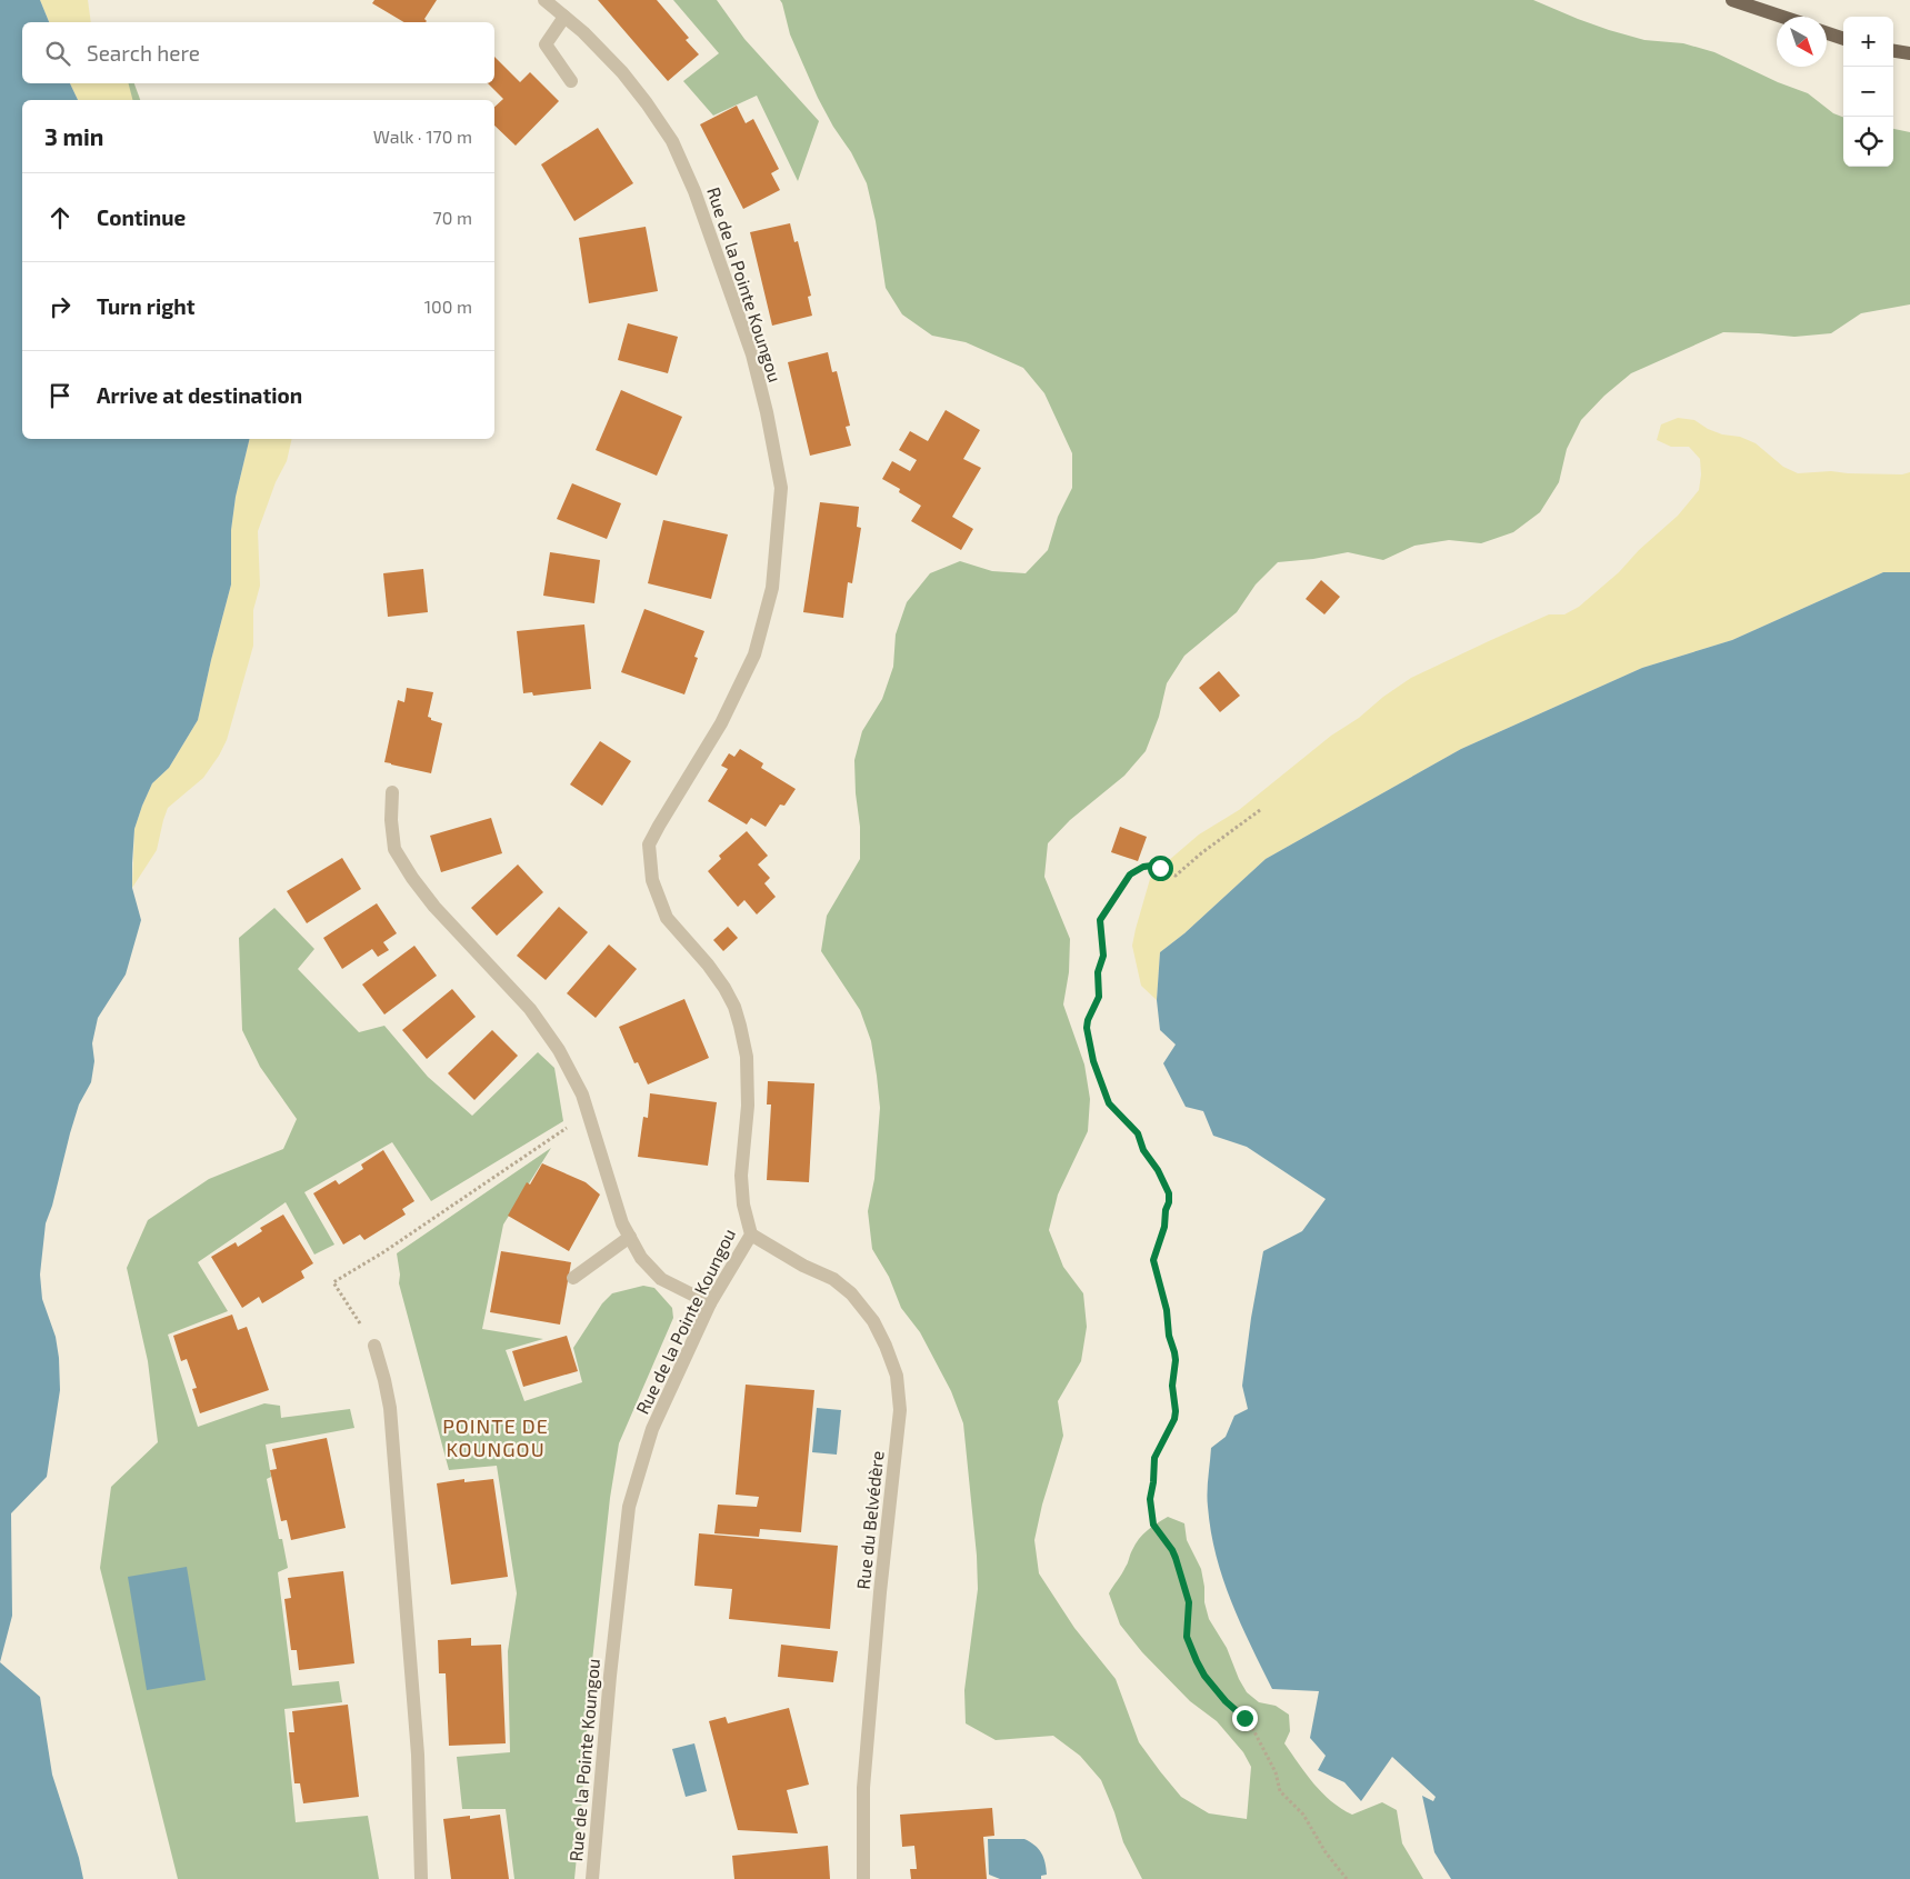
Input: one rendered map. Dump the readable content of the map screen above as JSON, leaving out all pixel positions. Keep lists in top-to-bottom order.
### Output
{
  "streets": {
    "street": ["Rue de la Pointe Koungou", "Rue du Belvédère"]
  },
  "crossings": [
    ["Rue de la Pointe Koungou", "Rue du Belvédère"]
  ],
  "districts": ["POINTE DE KOUNGOU"],
  "north": "bottom right",
  "page": {
    "map_buttons": ["+", "−"],
    "search": "Search here",
    "heading": ["3 min", "Walk · 170 m"],
    "list": [
      ["Continue", "70 m"],
      ["Turn right", "100 m"],
      "Arrive at destination"
    ]
  }
}
